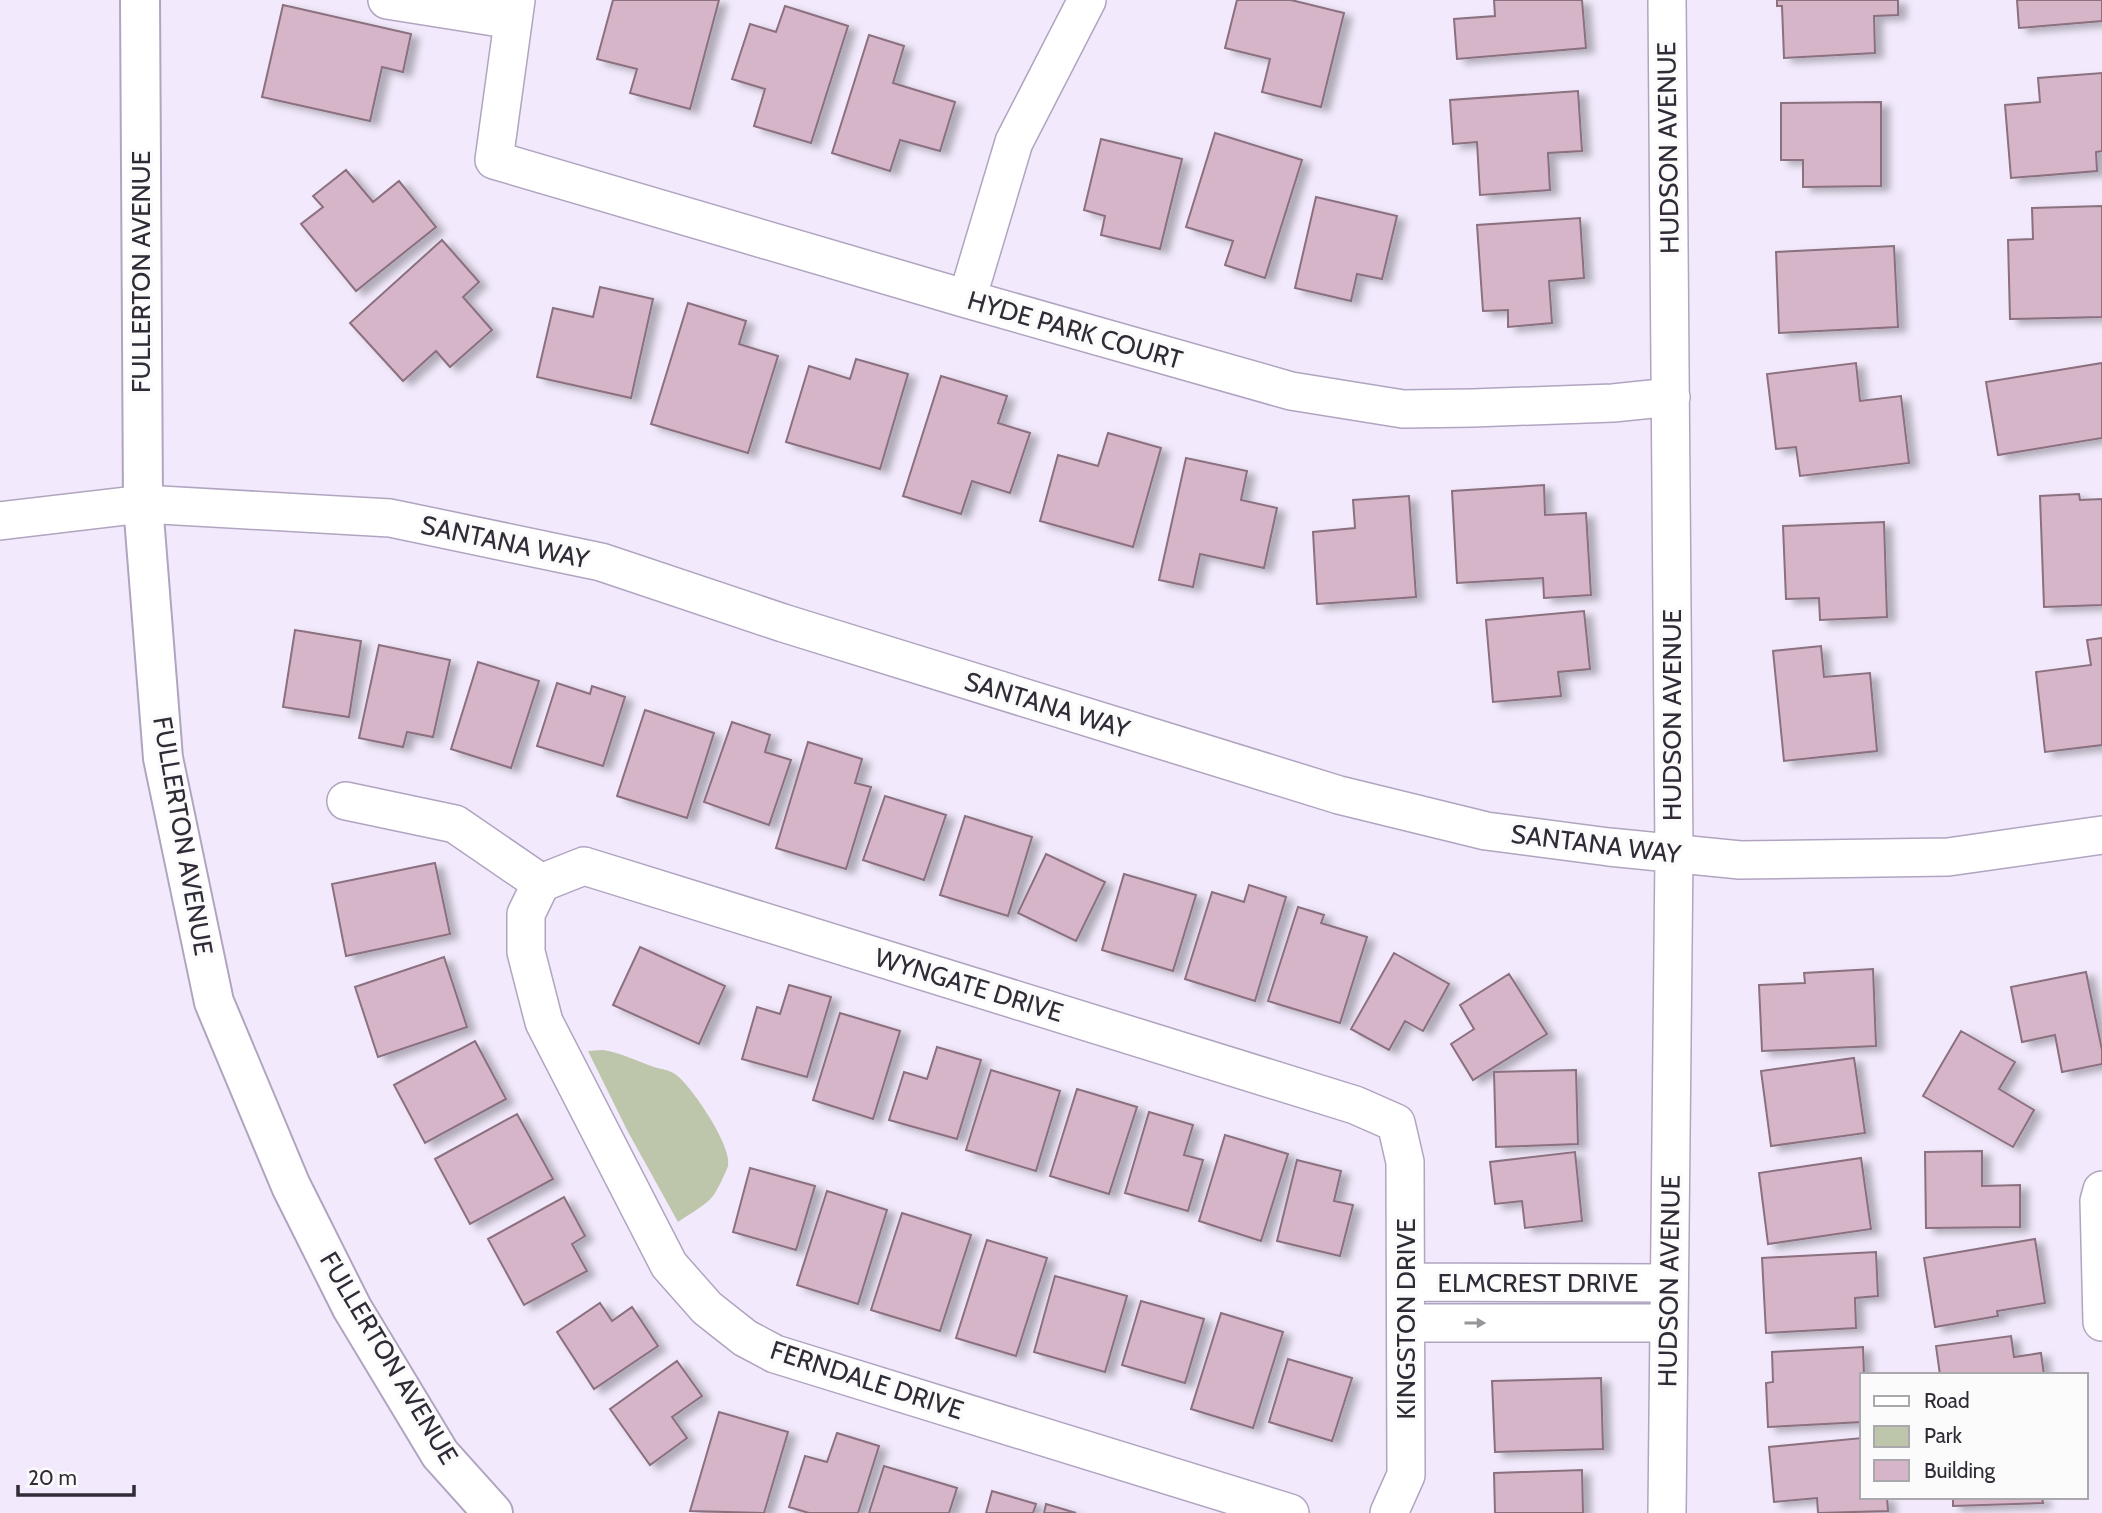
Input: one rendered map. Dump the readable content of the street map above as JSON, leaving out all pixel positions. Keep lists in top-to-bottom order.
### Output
{
  "streets": {
    "main road": ["FULLERTON AVENUE"],
    "street": [
      "HUDSON AVENUE",
      "HYDE PARK COURT",
      "SANTANA WAY",
      "WYNGATE DRIVE",
      "ELMCREST DRIVE",
      "KINGSTON DRIVE",
      "FERNDALE DRIVE"
    ]
  },
  "crossings": [
    ["HUDSON AVENUE", "HYDE PARK COURT"],
    ["HUDSON AVENUE", "SANTANA WAY"],
    ["HUDSON AVENUE", "ELMCREST DRIVE"],
    ["FULLERTON AVENUE", "SANTANA WAY"],
    ["WYNGATE DRIVE", "KINGSTON DRIVE"],
    ["WYNGATE DRIVE", "FERNDALE DRIVE"],
    ["ELMCREST DRIVE", "KINGSTON DRIVE"]
  ],
  "legend": ["Road", "Park", "Building"],
  "scale_bar": "20 m"
}
